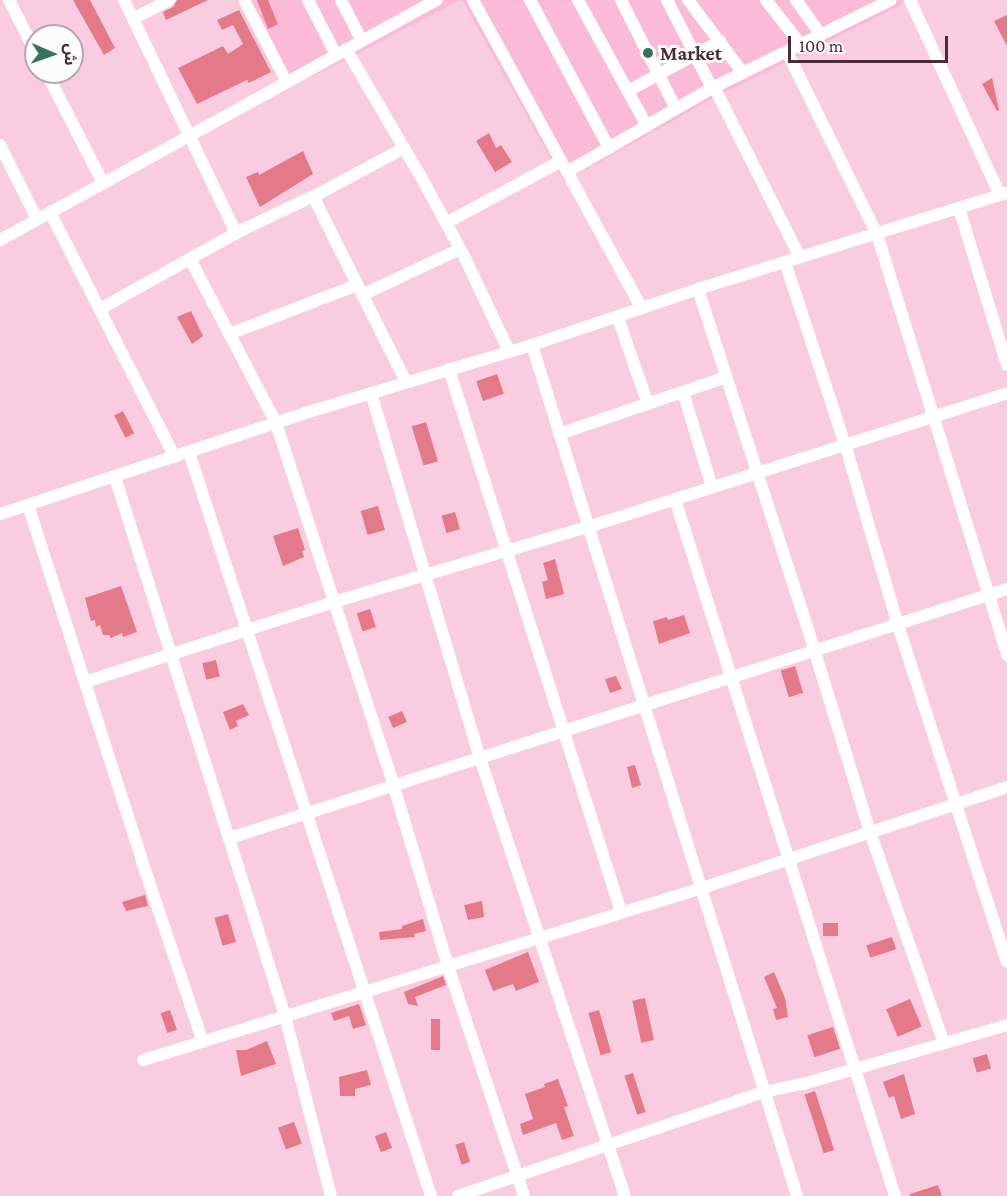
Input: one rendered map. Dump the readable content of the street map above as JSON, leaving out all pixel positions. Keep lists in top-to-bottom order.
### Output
{
  "places": ["Market"],
  "scale_bar": "100 m",
  "north": "right"
}
